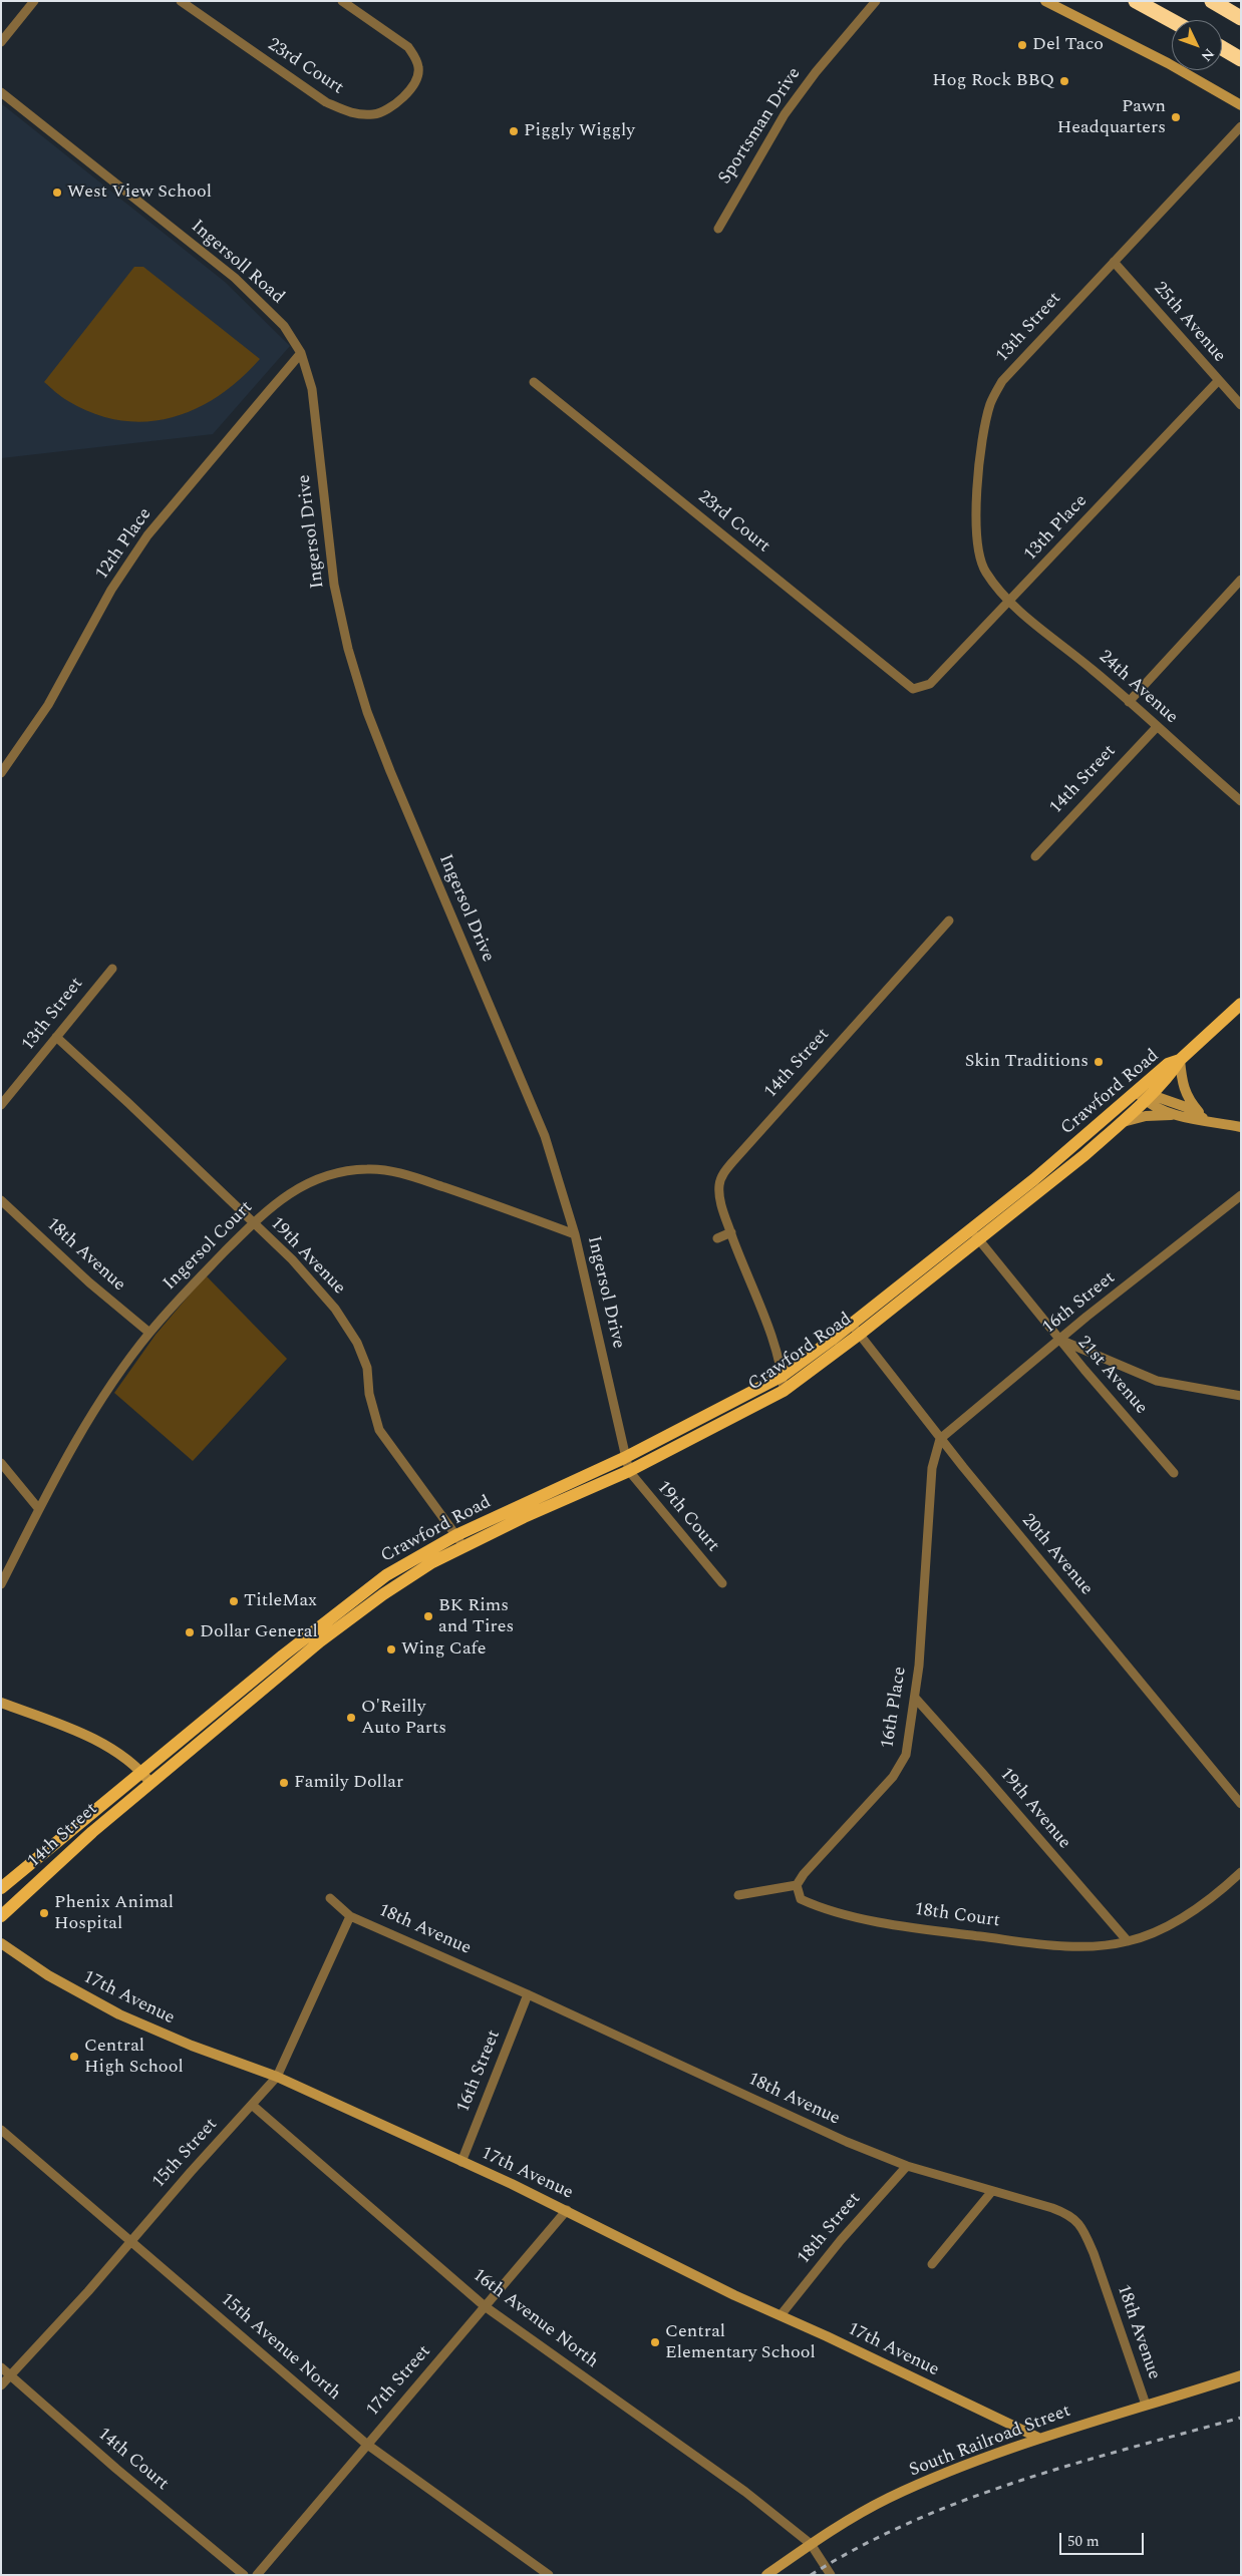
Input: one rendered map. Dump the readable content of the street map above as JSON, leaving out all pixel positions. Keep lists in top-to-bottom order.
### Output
{
  "streets": {
    "main road": ["14th Street", "Crawford Road"],
    "street": [
      "23rd Court",
      "Sportsman Drive",
      "Ingersoll Road",
      "25th Avenue",
      "13th Street",
      "13th Place",
      "Ingersol Drive",
      "12th Place",
      "24th Avenue",
      "Ingersol Court",
      "18th Avenue",
      "19th Avenue",
      "16th Street",
      "21st Avenue",
      "19th Court",
      "20th Avenue",
      "16th Place",
      "18th Court",
      "17th Avenue",
      "15th Street",
      "18th Street",
      "16th Avenue North",
      "15th Avenue North",
      "17th Street",
      "South Railroad Street",
      "14th Court"
    ]
  },
  "crossings": [
    ["23rd Court", "13th Place"],
    ["Ingersoll Road", "Ingersol Drive"],
    ["Ingersoll Road", "12th Place"],
    ["25th Avenue", "13th Street"],
    ["25th Avenue", "13th Place"],
    ["13th Street", "13th Place"],
    ["13th Street", "24th Avenue"],
    ["13th Street", "19th Avenue"],
    ["13th Place", "24th Avenue"],
    ["Ingersol Drive", "12th Place"],
    ["Ingersol Drive", "Crawford Road"],
    ["Ingersol Drive", "Ingersol Court"],
    ["Ingersol Drive", "19th Court"],
    ["24th Avenue", "14th Street"],
    ["14th Street", "Crawford Road"],
    ["Crawford Road", "19th Avenue"],
    ["Crawford Road", "21st Avenue"],
    ["Crawford Road", "19th Court"],
    ["Crawford Road", "20th Avenue"],
    ["Ingersol Court", "18th Avenue"],
    ["Ingersol Court", "19th Avenue"],
    ["18th Avenue", "16th Street"],
    ["18th Avenue", "15th Street"],
    ["18th Avenue", "18th Street"],
    ["18th Avenue", "South Railroad Street"],
    ["19th Avenue", "16th Place"],
    ["19th Avenue", "18th Court"],
    ["16th Street", "21st Avenue"],
    ["16th Street", "20th Avenue"],
    ["16th Street", "16th Place"],
    ["16th Street", "17th Avenue"],
    ["20th Avenue", "16th Place"],
    ["16th Place", "18th Court"],
    ["17th Avenue", "15th Street"],
    ["17th Avenue", "18th Street"],
    ["17th Avenue", "17th Street"],
    ["17th Avenue", "South Railroad Street"],
    ["15th Street", "16th Avenue North"],
    ["15th Street", "15th Avenue North"],
    ["15th Street", "14th Court"],
    ["16th Avenue North", "17th Street"],
    ["16th Avenue North", "South Railroad Street"],
    ["15th Avenue North", "17th Street"]
  ],
  "places": [
    "Del Taco",
    "Hog Rock BBQ",
    "Pawn Headquarters",
    "Piggly Wiggly",
    "West View School",
    "Skin Traditions",
    "TitleMax",
    "BK Rims and Tires",
    "Dollar General",
    "Wing Cafe",
    "O'Reilly Auto Parts",
    "Family Dollar",
    "Phenix Animal Hospital",
    "Central High School",
    "Central Elementary School"
  ],
  "scale_bar": "50 m",
  "north": "bottom right"
}
